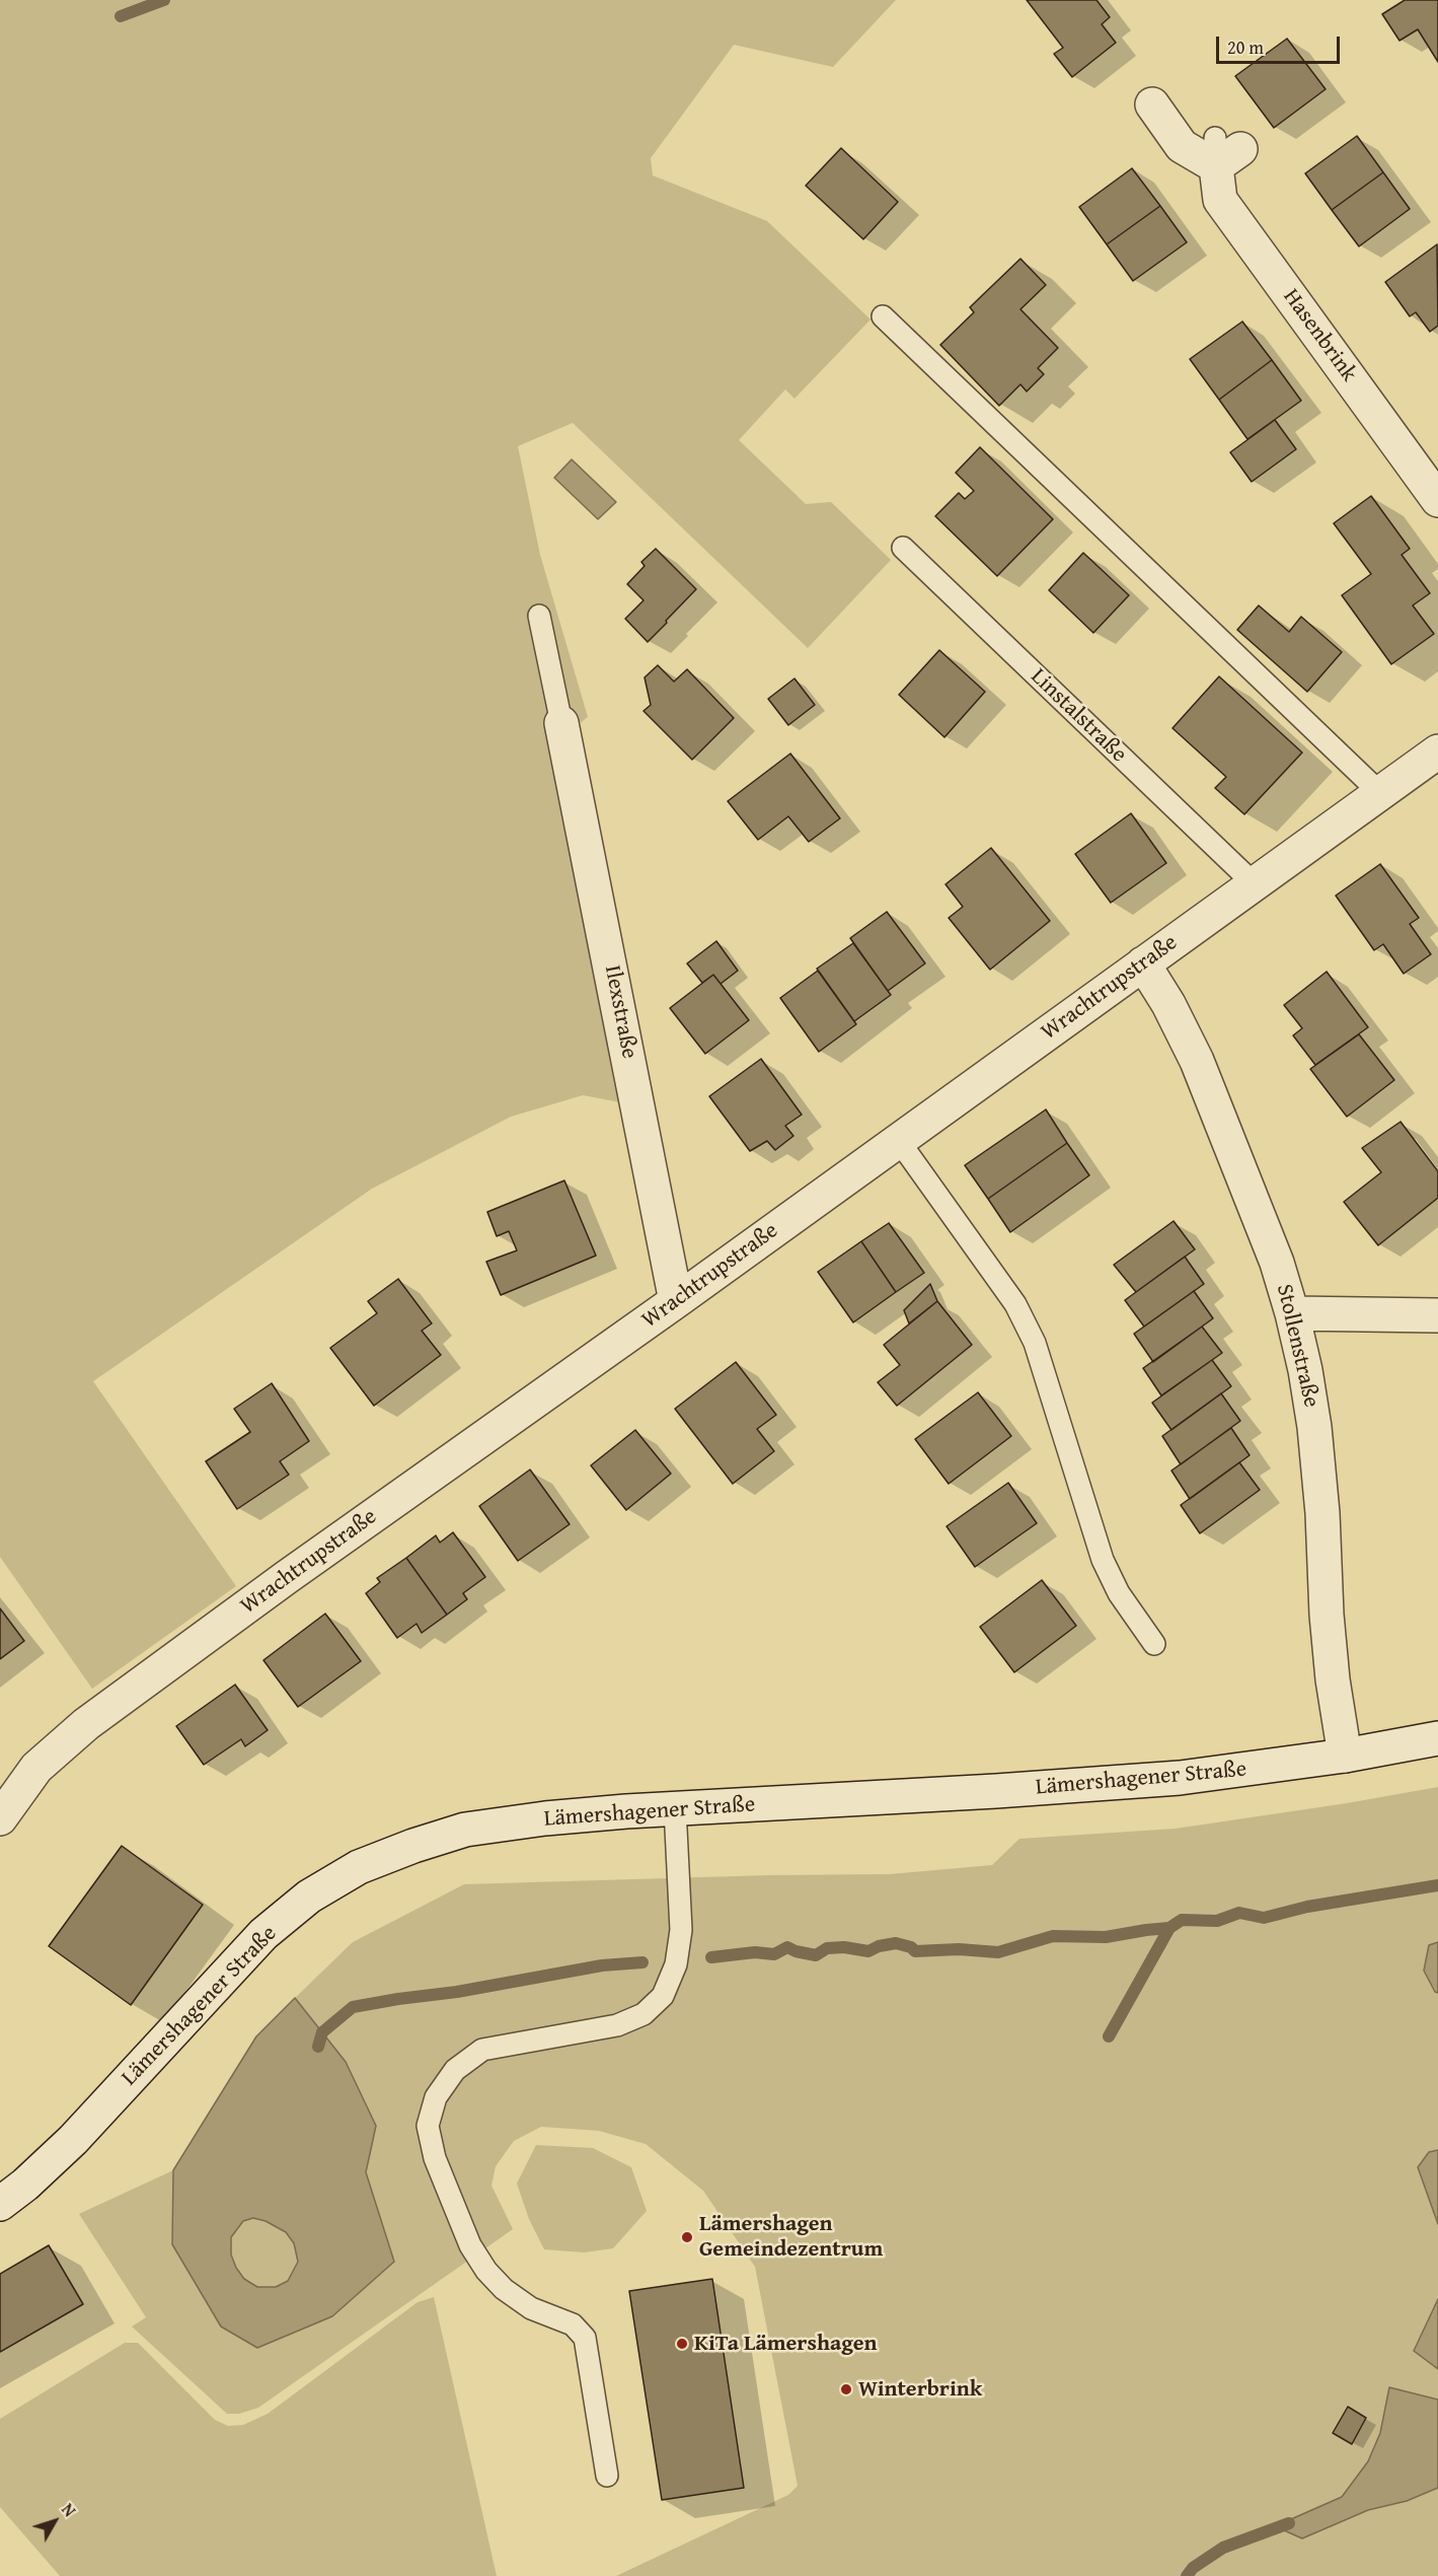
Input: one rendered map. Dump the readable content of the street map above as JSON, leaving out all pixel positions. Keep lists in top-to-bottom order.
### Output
{
  "streets": {
    "street": [
      "Hasenbrink",
      "Wrachtrupstraße",
      "Ilexstraße",
      "Stollenstraße",
      "Lämershagener Straße"
    ],
    "lane": ["Linstalstraße"]
  },
  "crossings": [
    ["Linstalstraße", "Wrachtrupstraße"],
    ["Wrachtrupstraße", "Ilexstraße"],
    ["Wrachtrupstraße", "Stollenstraße"],
    ["Stollenstraße", "Lämershagener Straße"]
  ],
  "places": ["Lämershagen Gemeindezentrum", "KiTa Lämershagen", "Winterbrink"],
  "scale_bar": "20 m",
  "north": "top right"
}
